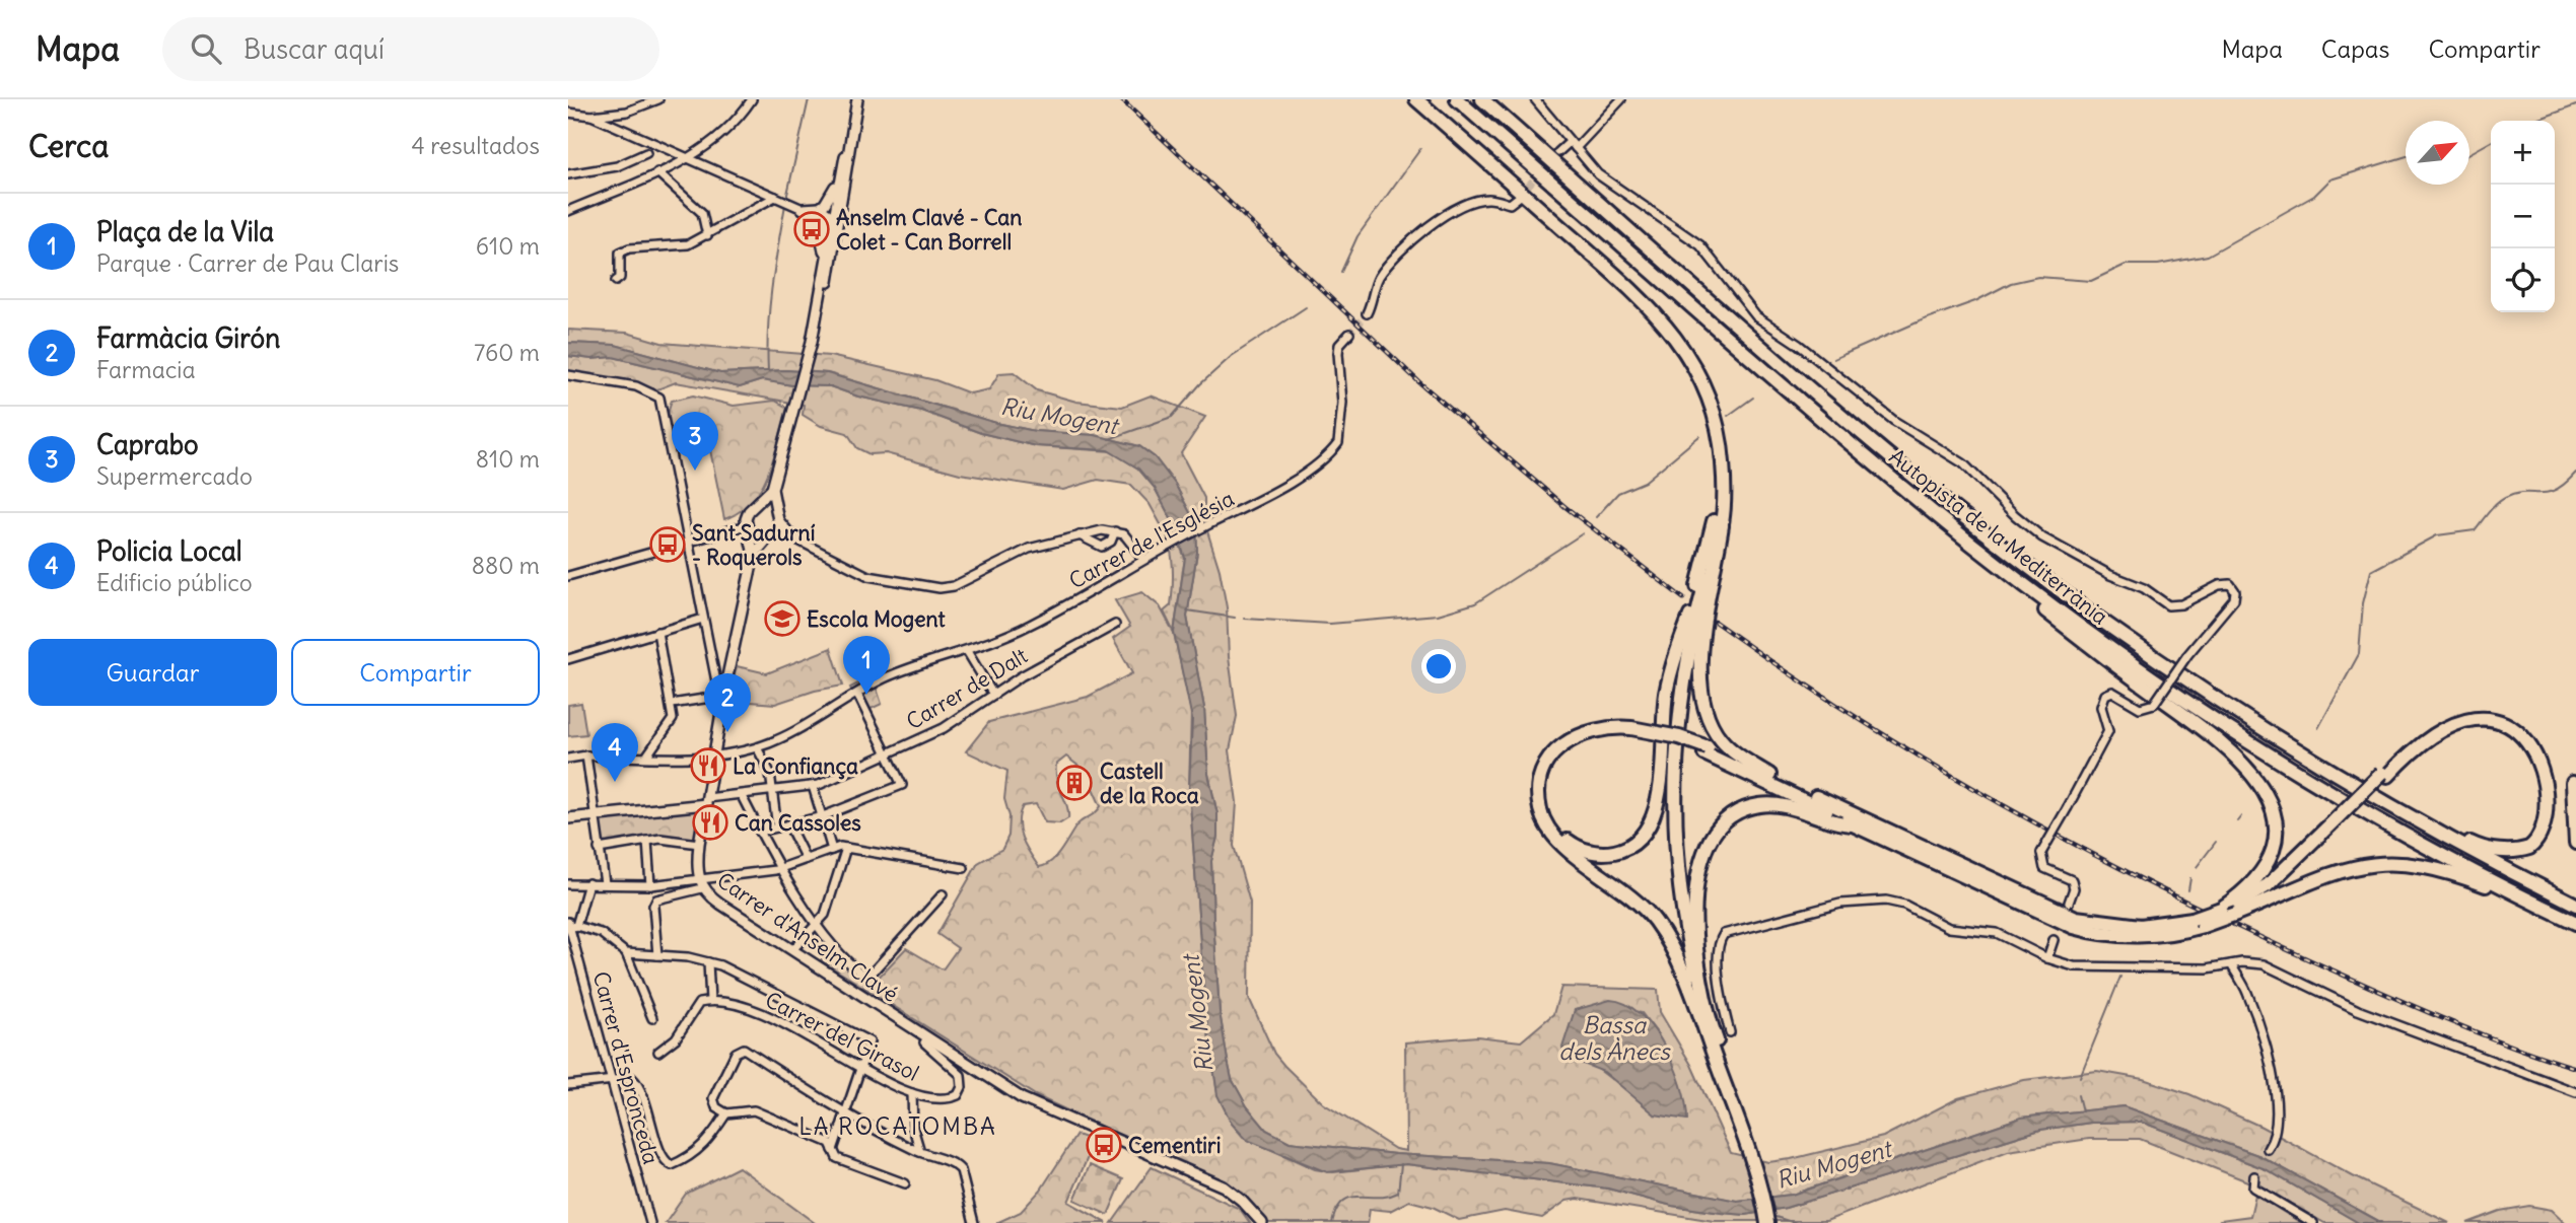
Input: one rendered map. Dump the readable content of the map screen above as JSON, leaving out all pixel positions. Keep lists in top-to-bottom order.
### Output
{
  "streets": {
    "highway": ["Autopista de la Mediterrània"],
    "street": [
      "Carrer de l'Església",
      "Carrer de Dalt",
      "Carrer d'Anselm Clavé",
      "Carrer del Girasol",
      "Carrer d'Espronceda"
    ]
  },
  "crossings": [
    ["Carrer de l'Església", "Carrer d'Anselm Clavé"],
    ["Carrer de Dalt", "Carrer d'Anselm Clavé"],
    ["Carrer d'Anselm Clavé", "Carrer del Girasol"]
  ],
  "districts": ["LA ROCATOMBA"],
  "water": ["Riu Mogent", "Bassa dels Ànecs"],
  "places": {
    "bus stop": ["Anselm Clavé - Can Colet - Can Borrell", "Sant Sadurní - Roquerols", "Cementiri"],
    "school or university": ["Escola Mogent"],
    "restaurant": ["La Confiança", "Can Cassoles"],
    "building": ["Castell de la Roca"]
  },
  "north": "top right",
  "page": {
    "header": "Mapa",
    "search": "Buscar aquí",
    "nav": ["Mapa", "Capas", "Compartir"],
    "heading": ["Cerca", "4 resultados"],
    "map_buttons": ["+", "−"],
    "list": [
      {
        "mark": "1",
        "name": "Plaça de la Vila",
        "note": "Parque · Carrer de Pau Claris",
        "value": "610 m"
      },
      {
        "mark": "2",
        "name": "Farmàcia Girón",
        "note": "Farmacia",
        "value": "760 m"
      },
      {
        "mark": "3",
        "name": "Caprabo",
        "note": "Supermercado",
        "value": "810 m"
      },
      {
        "mark": "4",
        "name": "Policia Local",
        "note": "Edificio público",
        "value": "880 m"
      }
    ],
    "pins": [
      "3",
      "1",
      "2",
      "4"
    ],
    "buttons": ["Guardar", "Compartir"]
  }
}
